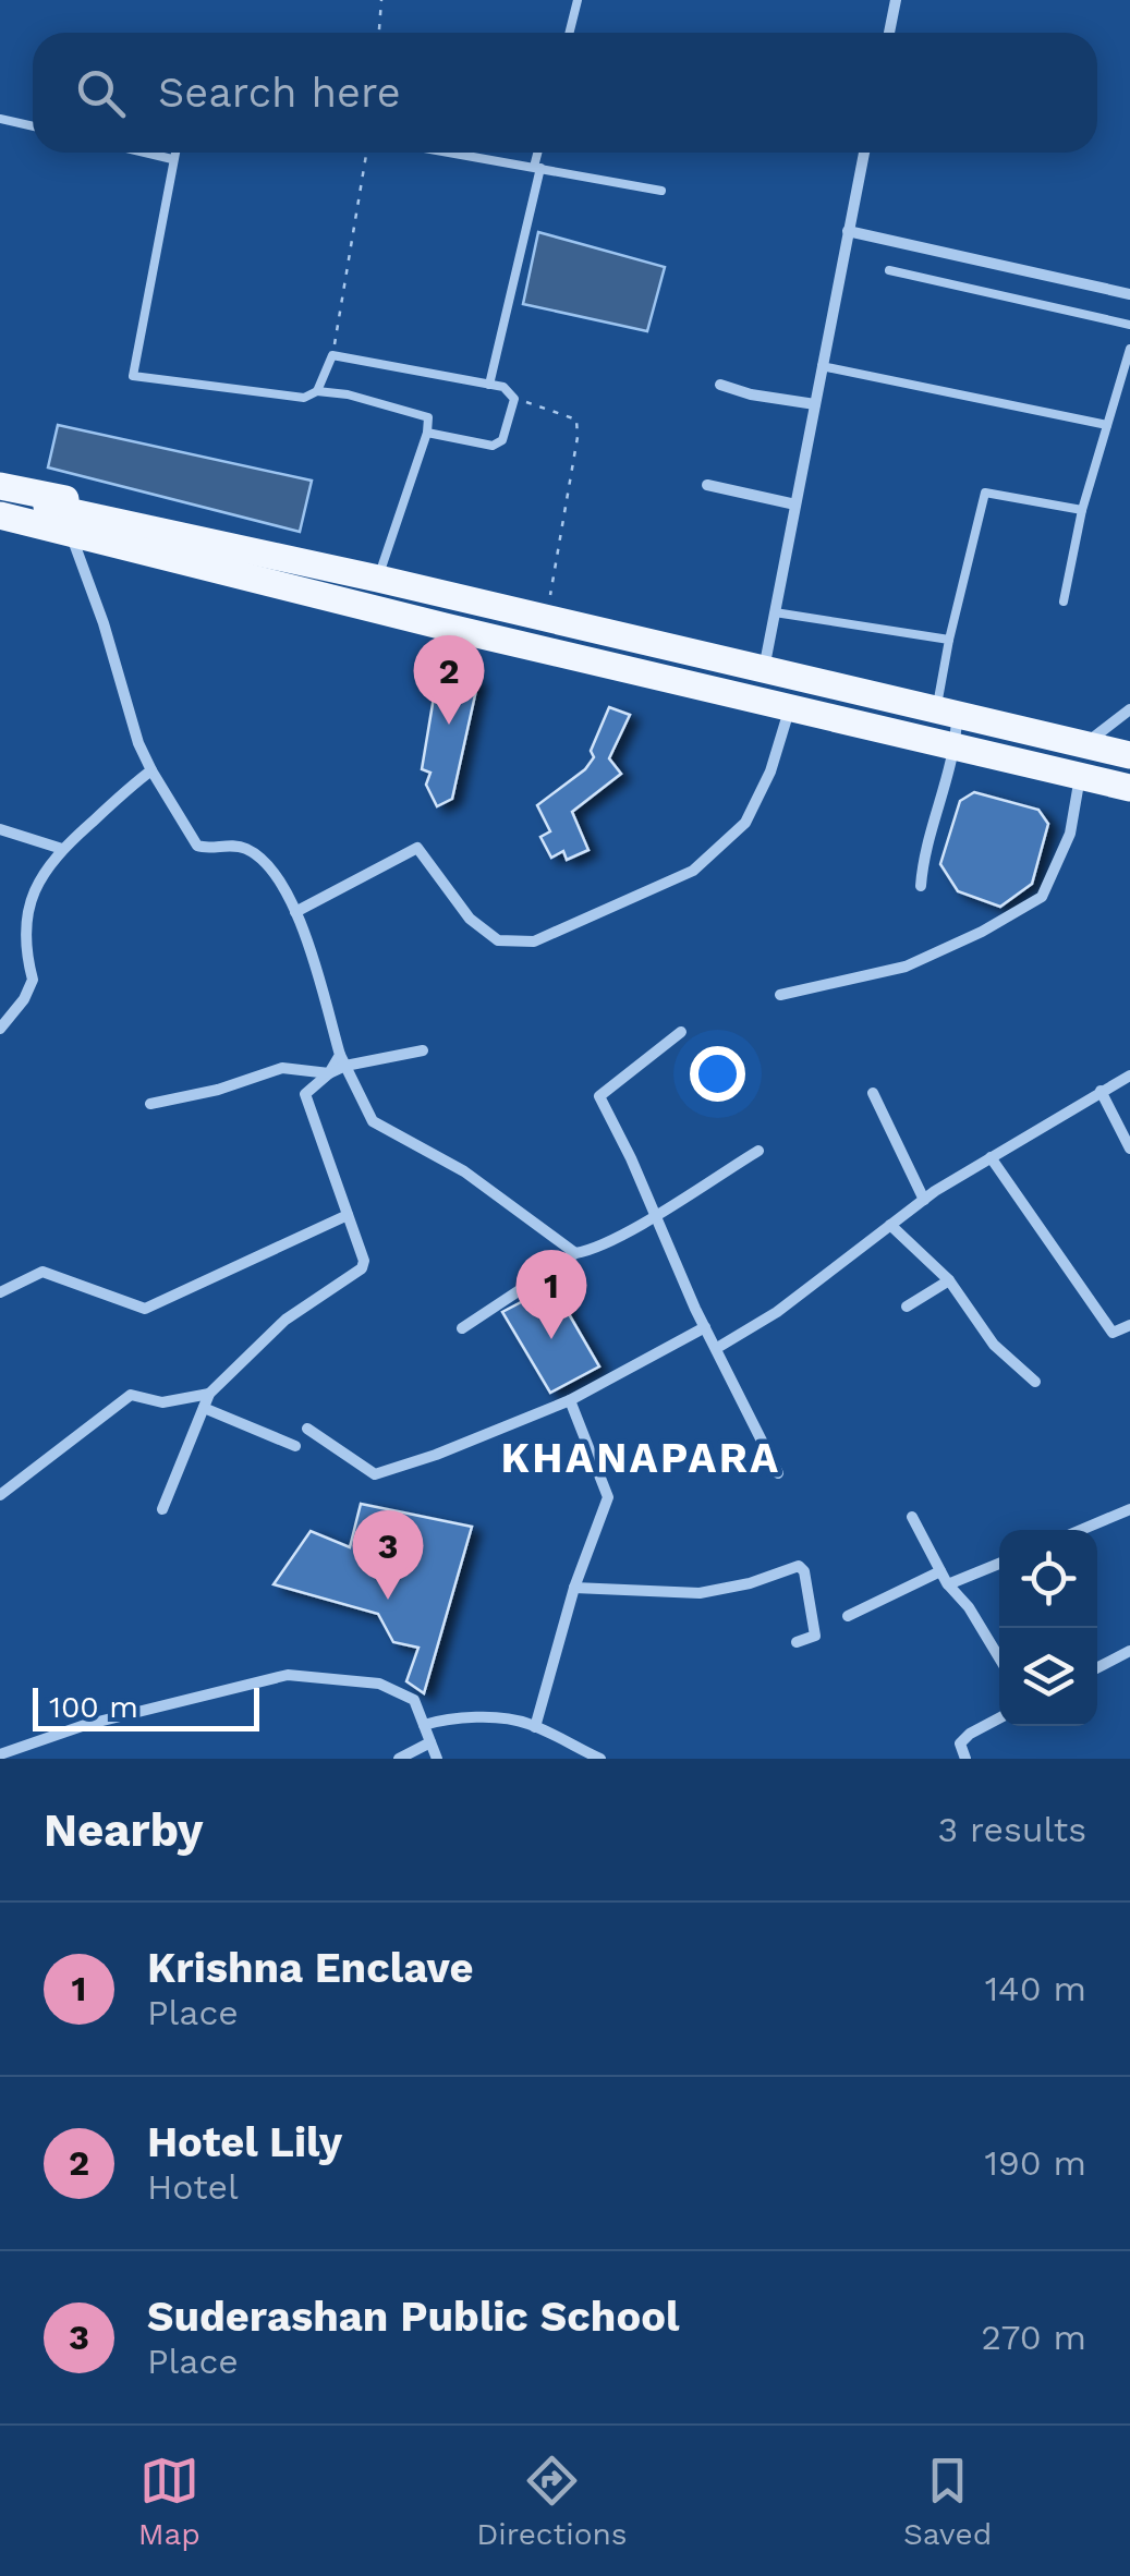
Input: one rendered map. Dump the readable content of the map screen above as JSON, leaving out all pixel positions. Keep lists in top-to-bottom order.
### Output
{
  "districts": ["KHANAPARA"],
  "scale_bar": "100 m",
  "page": {
    "search": "Search here",
    "pins": ["2", "1", "3"],
    "scale": "100 m",
    "heading": ["Nearby", "3 results"],
    "list": [
      {
        "mark": "1",
        "name": "Krishna Enclave",
        "note": "Place",
        "value": "140 m"
      },
      {
        "mark": "2",
        "name": "Hotel Lily",
        "note": "Hotel",
        "value": "190 m"
      },
      {
        "mark": "3",
        "name": "Suderashan Public School",
        "note": "Place",
        "value": "270 m"
      }
    ],
    "nav": ["Map", "Directions", "Saved"]
  }
}
